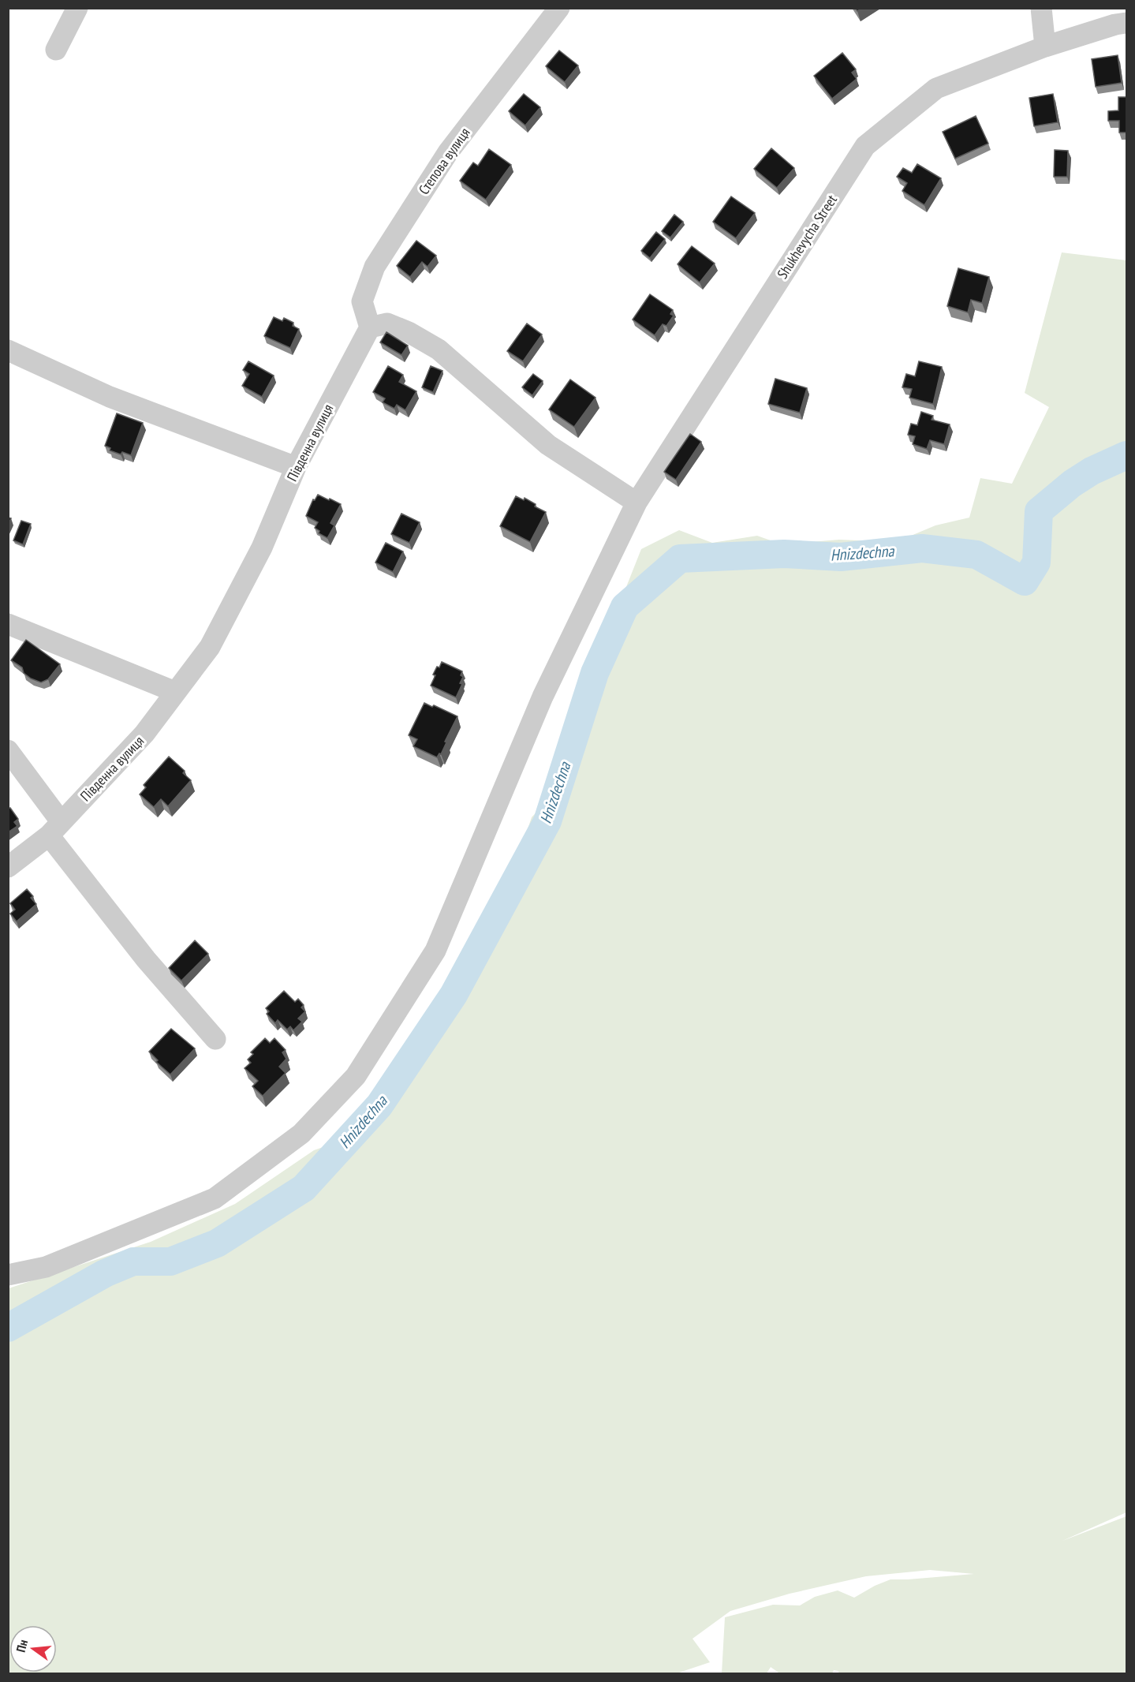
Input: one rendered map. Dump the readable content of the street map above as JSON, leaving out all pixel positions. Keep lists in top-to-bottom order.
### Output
{
  "streets": {
    "street": ["Степова вулиця", "Shukhevycha Street", "Південна вулиця"]
  },
  "crossings": [
    ["Степова вулиця", "Південна вулиця"]
  ],
  "water": ["Hnizdechna"],
  "north": "left"
}
